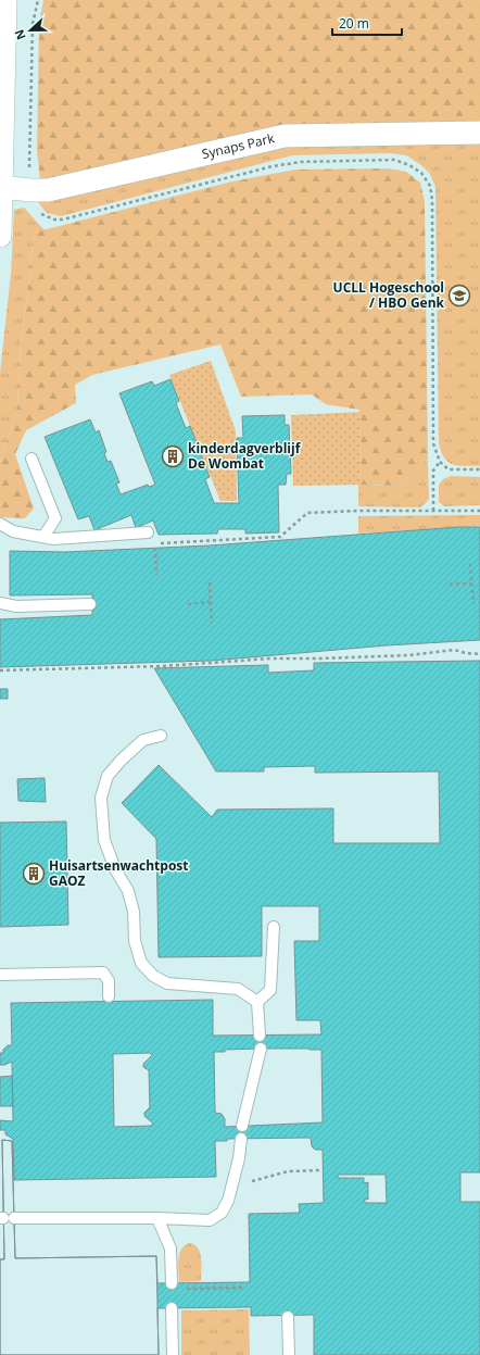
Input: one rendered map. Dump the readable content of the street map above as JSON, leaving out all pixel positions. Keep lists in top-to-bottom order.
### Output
{
  "streets": {
    "street": ["Synaps Park"]
  },
  "places": {
    "school or university": ["UCLL Hogeschool / HBO Genk"],
    "building": ["kinderdagverblijf De Wombat", "Huisartsenwachtpost GAOZ"]
  },
  "scale_bar": "20 m",
  "north": "left"
}
